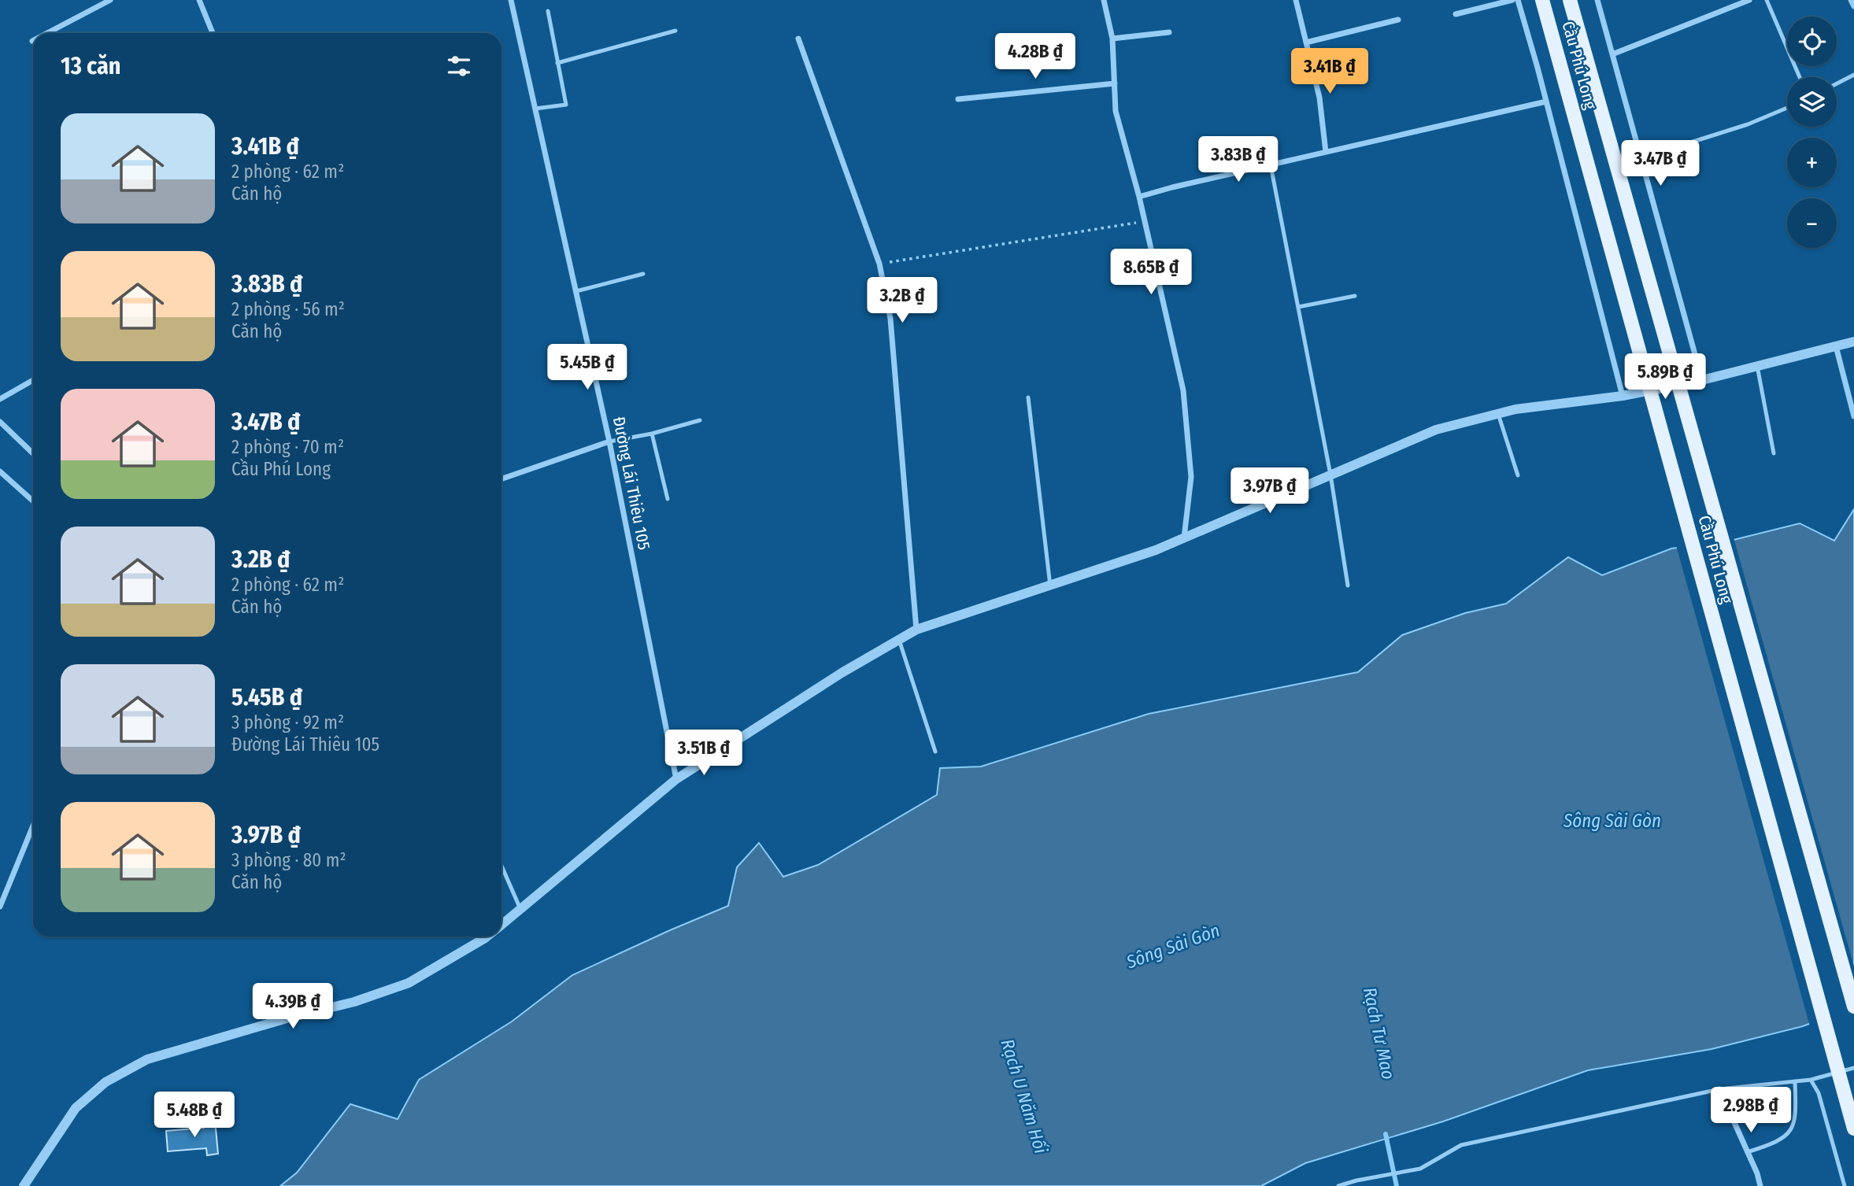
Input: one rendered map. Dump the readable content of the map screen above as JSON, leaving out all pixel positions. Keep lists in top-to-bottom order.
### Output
{
  "streets": {
    "main road": ["Cầu Phú Long"],
    "street": ["Đường Lái Thiêu 105"]
  },
  "water": ["Sông Sài Gòn", "Rạch Tư Mao", "Rạch U Năm Hối"],
  "page": {
    "map_buttons": ["+", "−"],
    "price": [
      "4.28B ₫",
      "3.41B ₫",
      "3.83B ₫",
      "3.47B ₫",
      "8.65B ₫",
      "3.2B ₫",
      "5.45B ₫",
      "5.89B ₫",
      "3.97B ₫",
      "3.51B ₫",
      "4.39B ₫",
      "2.98B ₫",
      "5.48B ₫"
    ],
    "heading": "13 căn",
    "list": [
      {
        "name": "3.41B ₫",
        "note": "2 phòng · 62 m² · Căn hộ"
      },
      {
        "name": "3.83B ₫",
        "note": "2 phòng · 56 m² · Căn hộ"
      },
      {
        "name": "3.47B ₫",
        "note": "2 phòng · 70 m² · Cầu Phú Long"
      },
      {
        "name": "3.2B ₫",
        "note": "2 phòng · 62 m² · Căn hộ"
      },
      {
        "name": "5.45B ₫",
        "note": "3 phòng · 92 m² · Đường Lái Thiêu 105"
      },
      {
        "name": "3.97B ₫",
        "note": "3 phòng · 80 m² · Căn hộ"
      }
    ]
  }
}
